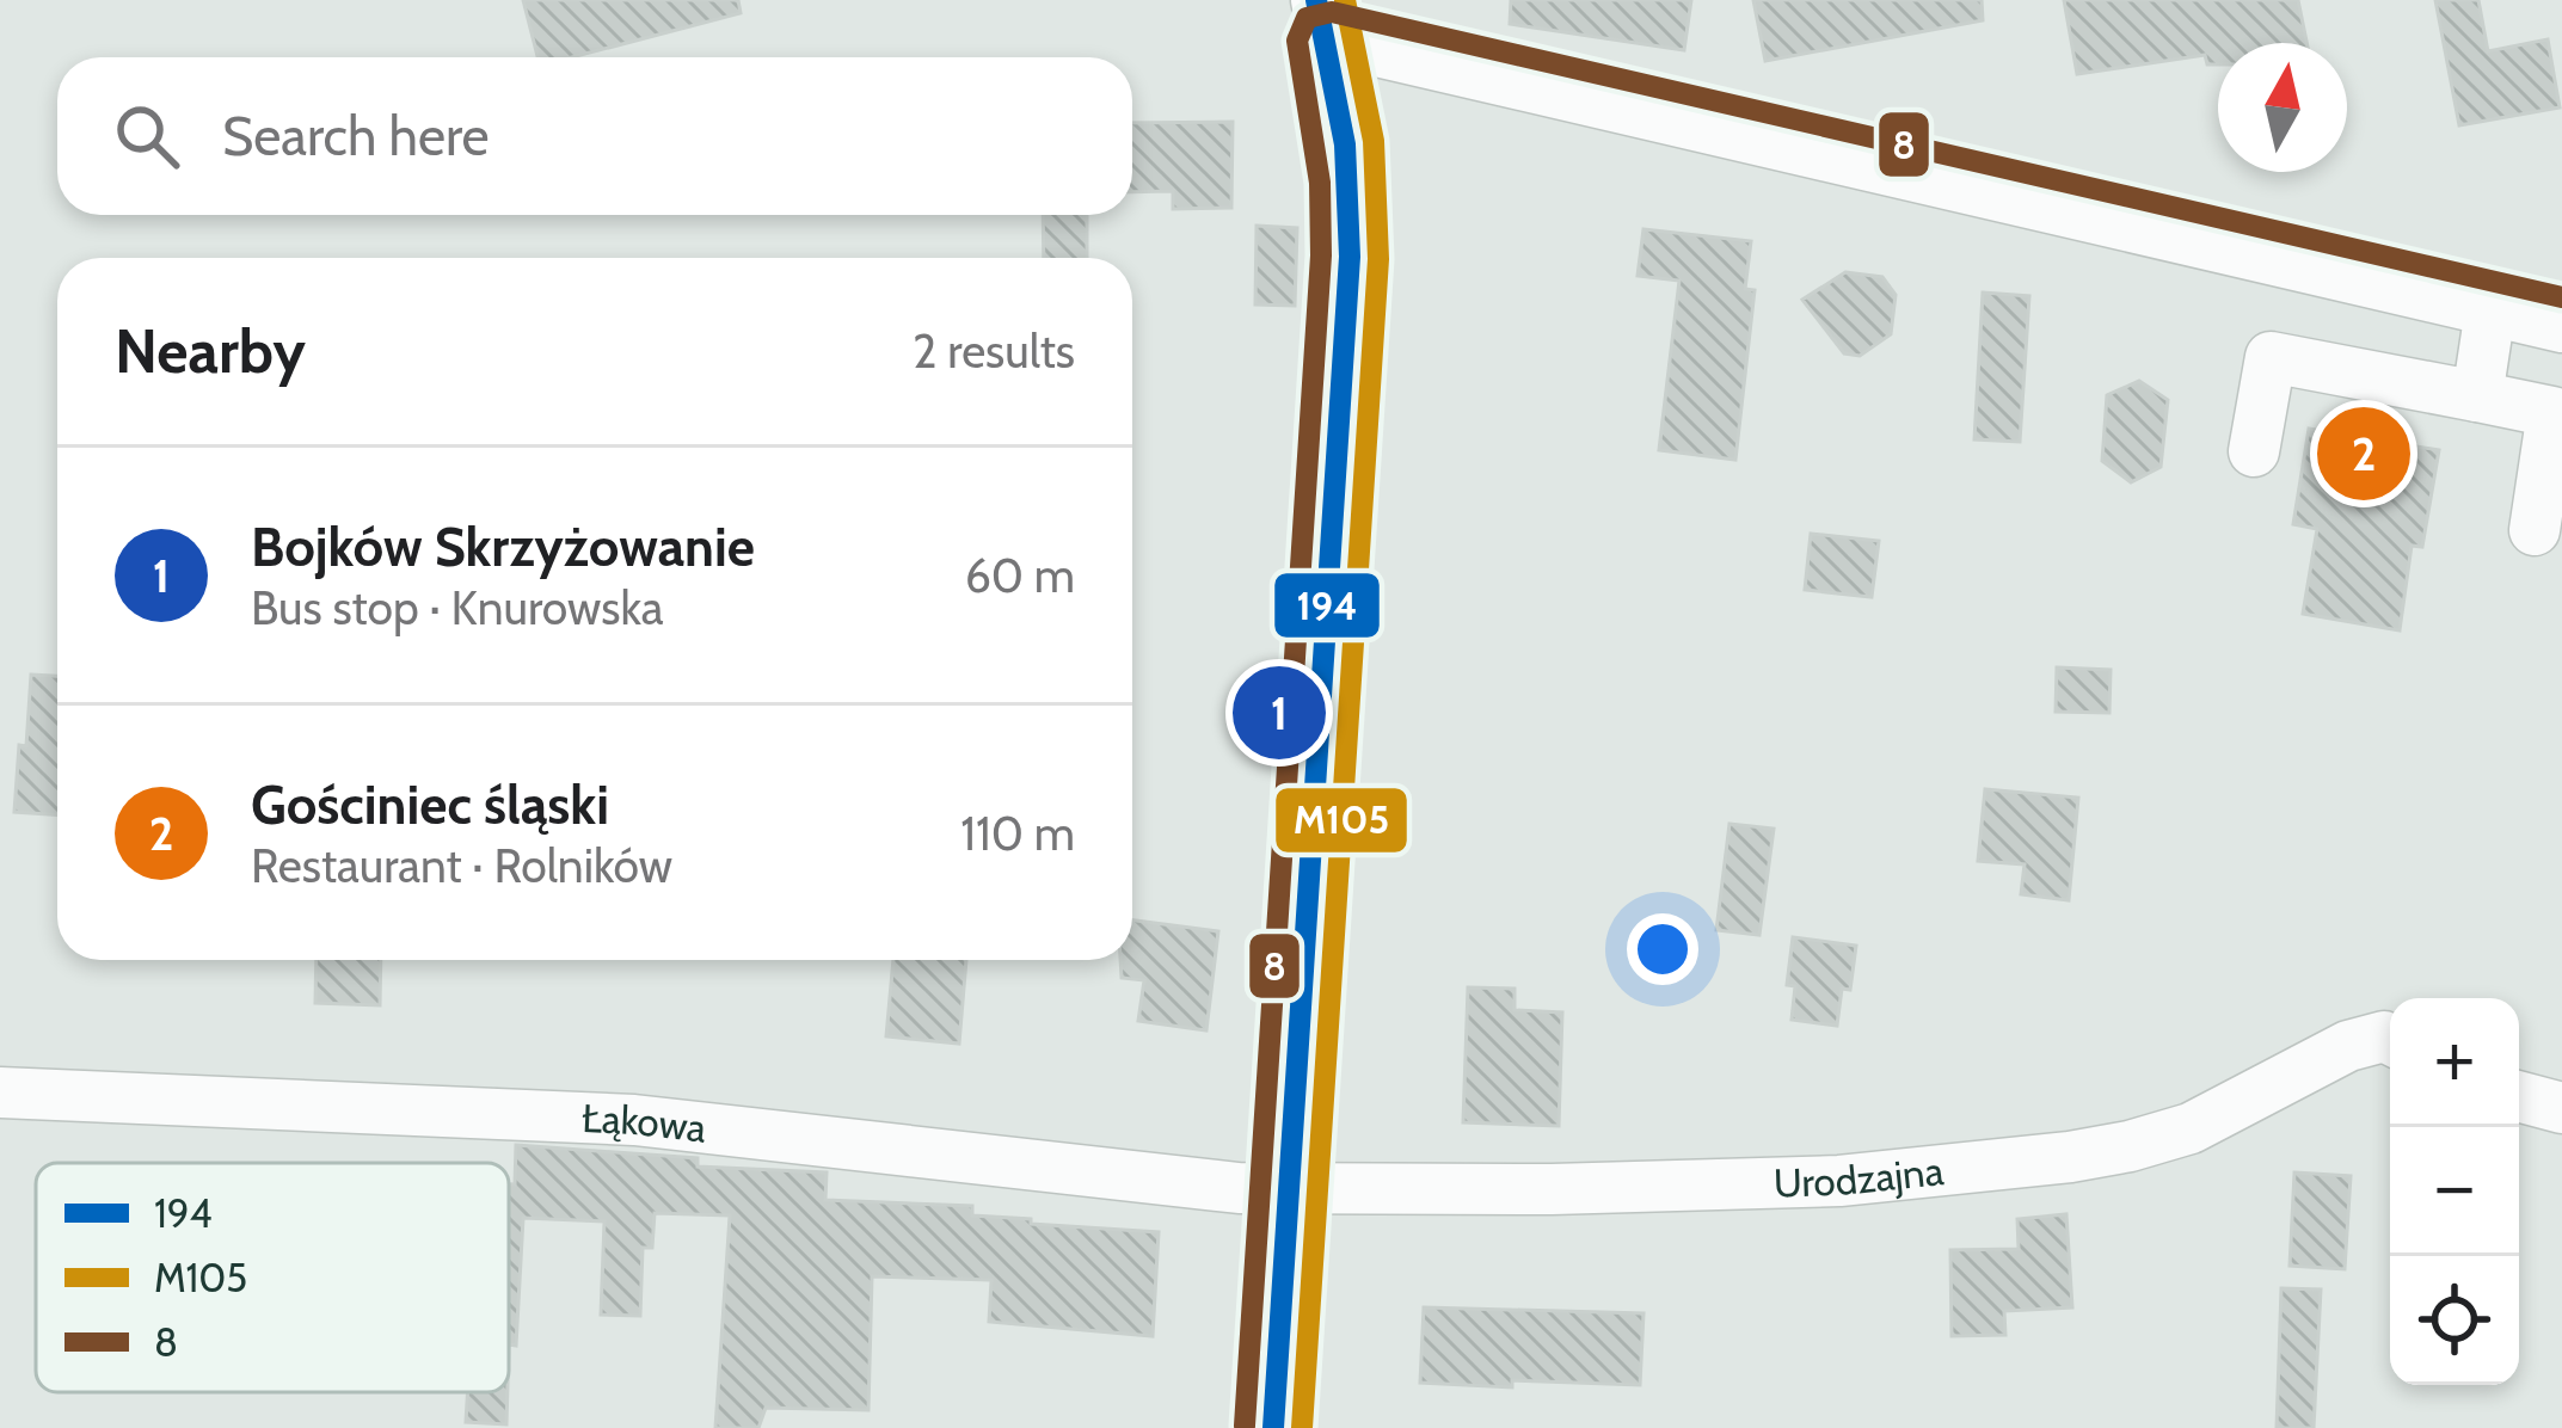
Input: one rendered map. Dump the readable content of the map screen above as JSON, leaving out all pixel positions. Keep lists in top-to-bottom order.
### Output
{
  "streets": {
    "street": ["Łąkowa", "Urodzajna"]
  },
  "crossings": [
    ["Łąkowa", "Urodzajna"]
  ],
  "lines": ["transit line 194", "transit line M105", "transit line 8"],
  "legend": ["194", "M105", "8"],
  "north": "top",
  "page": {
    "search": "Search here",
    "heading": ["Nearby", "2 results"],
    "pins": ["2", "1"],
    "list": [
      {
        "mark": "1",
        "name": "Bojków Skrzyżowanie",
        "note": "Bus stop · Knurowska",
        "value": "60 m"
      },
      {
        "mark": "2",
        "name": "Gościniec śląski",
        "note": "Restaurant · Rolników",
        "value": "110 m"
      }
    ],
    "map_buttons": ["+", "−"]
  }
}
